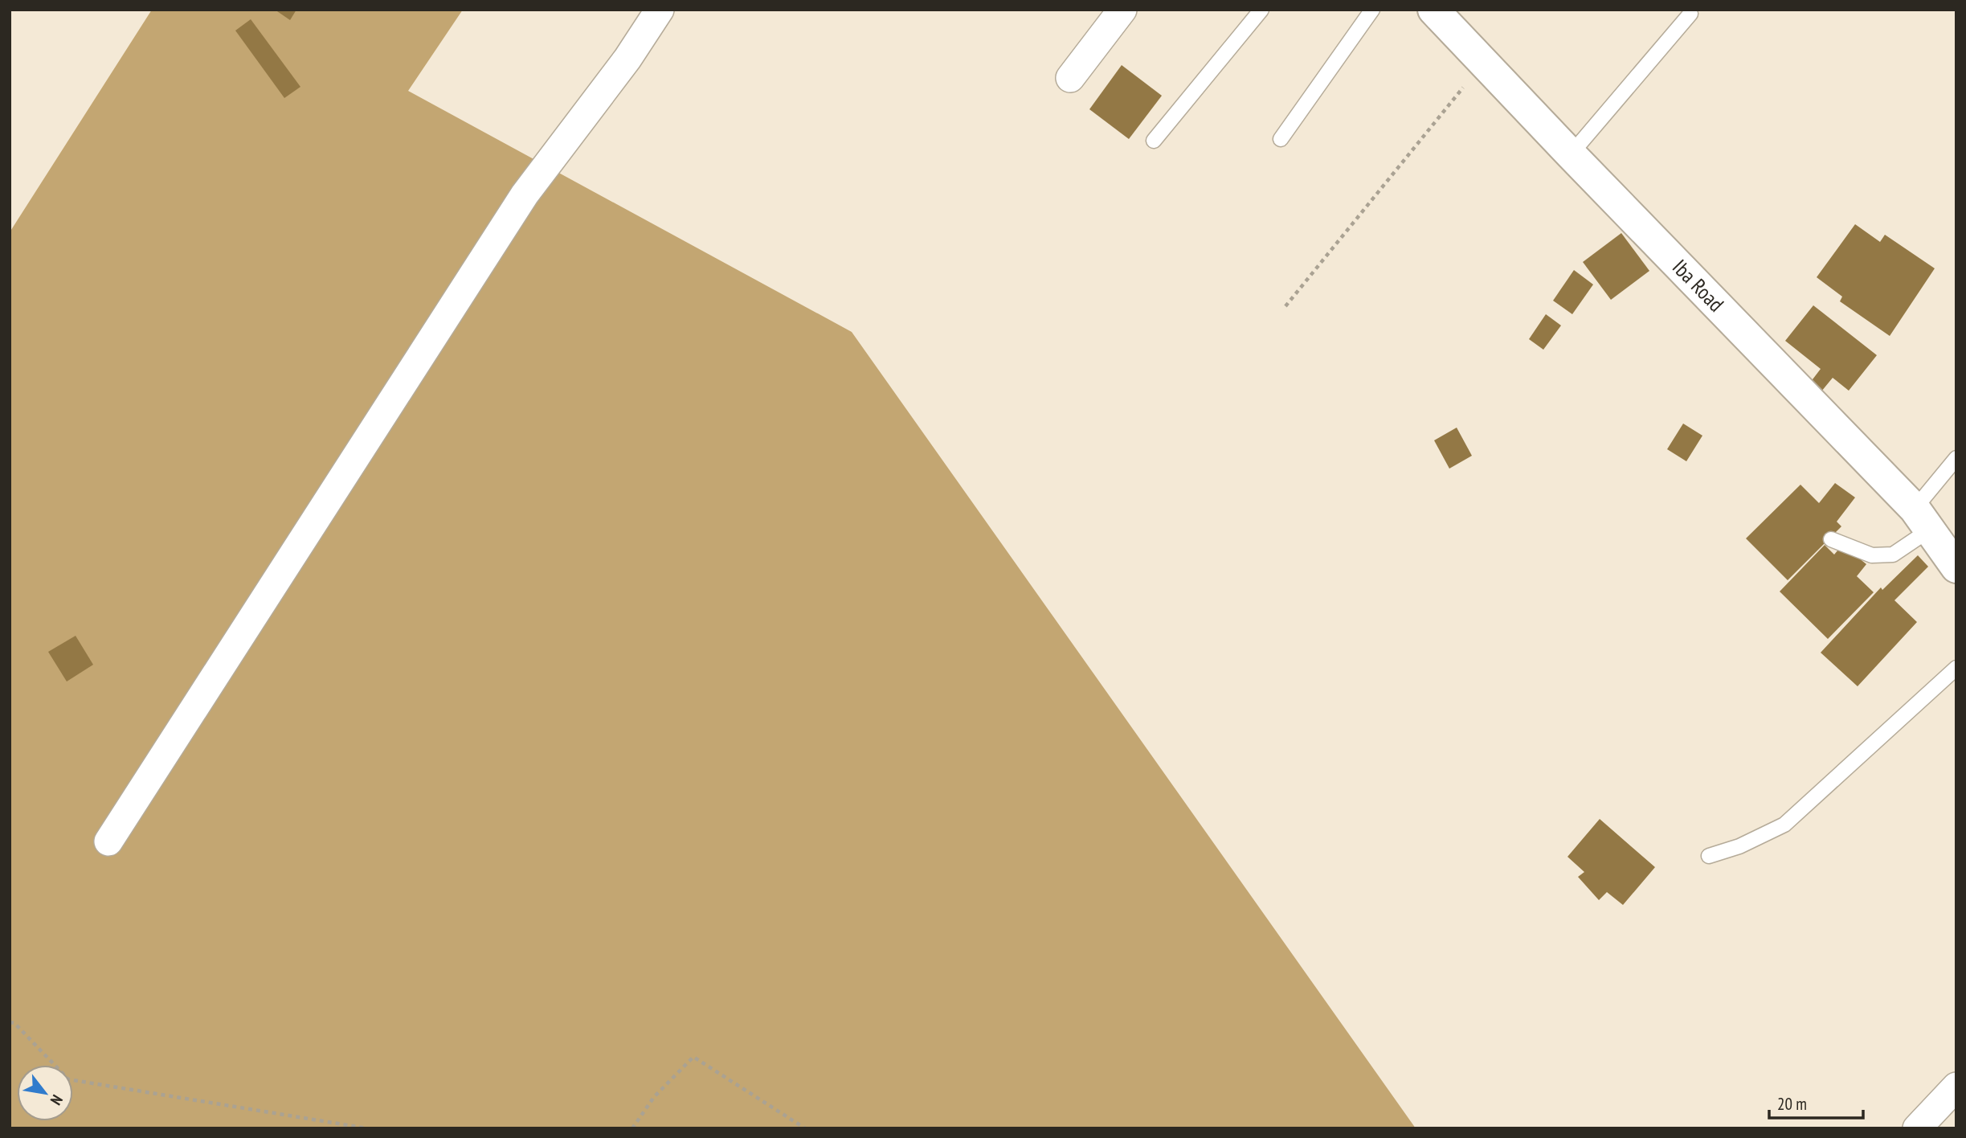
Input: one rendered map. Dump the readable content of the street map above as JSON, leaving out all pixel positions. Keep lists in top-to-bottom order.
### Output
{
  "streets": {
    "street": ["Iba Road"]
  },
  "scale_bar": "20 m",
  "north": "bottom right"
}
